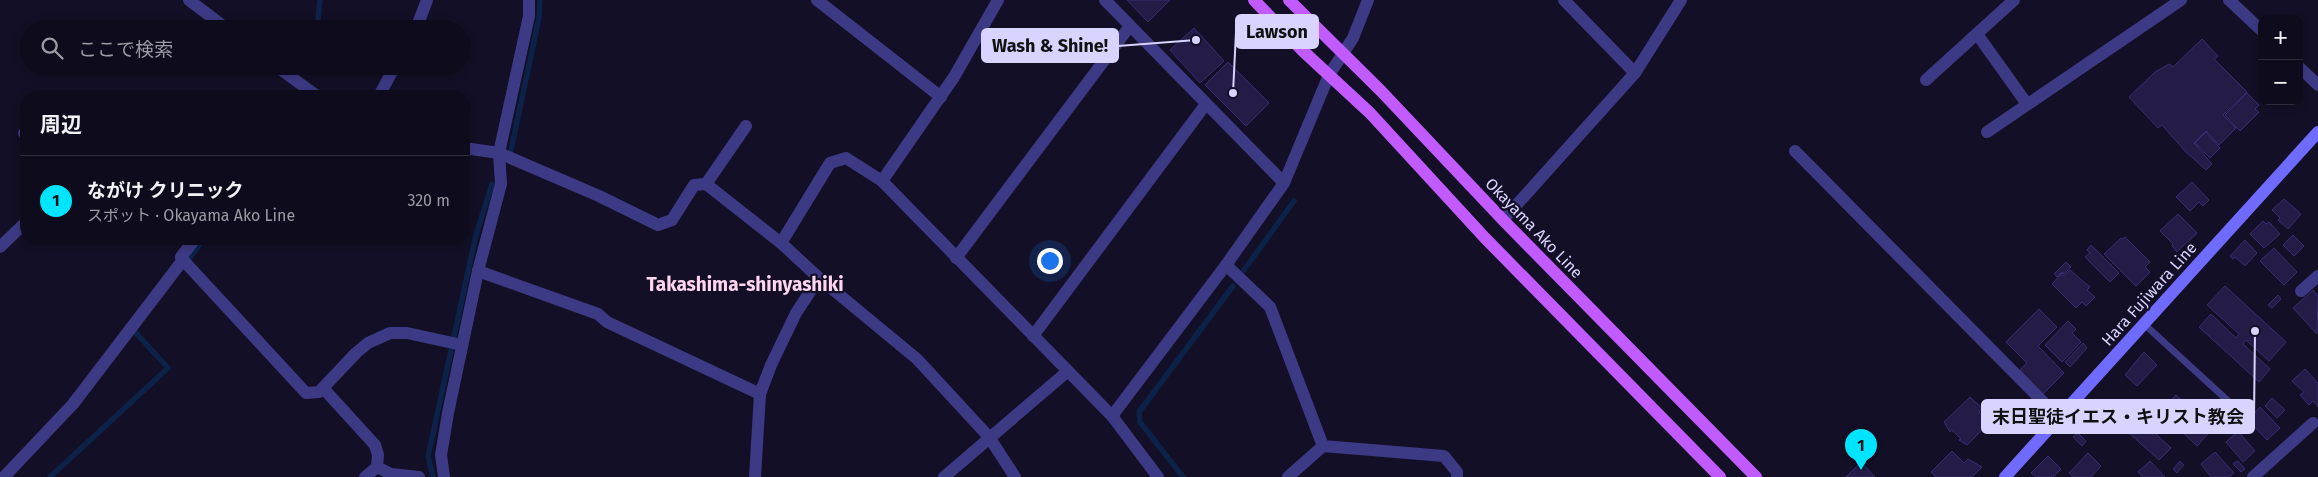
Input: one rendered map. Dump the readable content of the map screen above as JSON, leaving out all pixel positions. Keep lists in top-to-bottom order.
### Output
{
  "streets": {
    "main road": ["Okayama Ako Line", "Hara Fujiwara Line"]
  },
  "districts": ["Takashima-shinyashiki"],
  "places": ["Wash & Shine!", "Lawson", "末日聖徒イエス・キリスト教会"],
  "page": {
    "map_buttons": ["+", "−"],
    "search": "ここで検索",
    "heading": "周辺",
    "list": [
      {
        "mark": "1",
        "name": "ながけ クリニック",
        "note": "スポット · Okayama Ako Line",
        "value": "320 m"
      }
    ],
    "pins": "1"
  }
}
